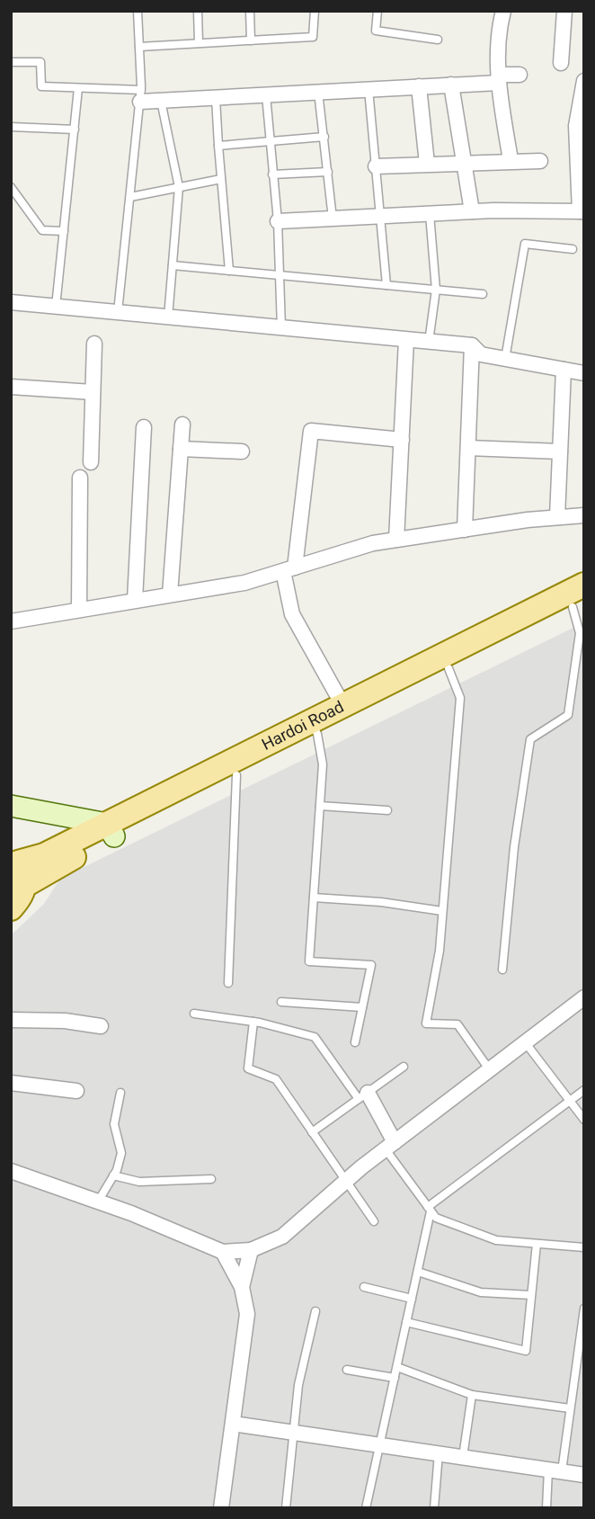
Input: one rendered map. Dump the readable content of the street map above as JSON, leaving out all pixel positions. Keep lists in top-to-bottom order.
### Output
{
  "streets": {
    "main road": ["Hardoi Road"]
  }
}
